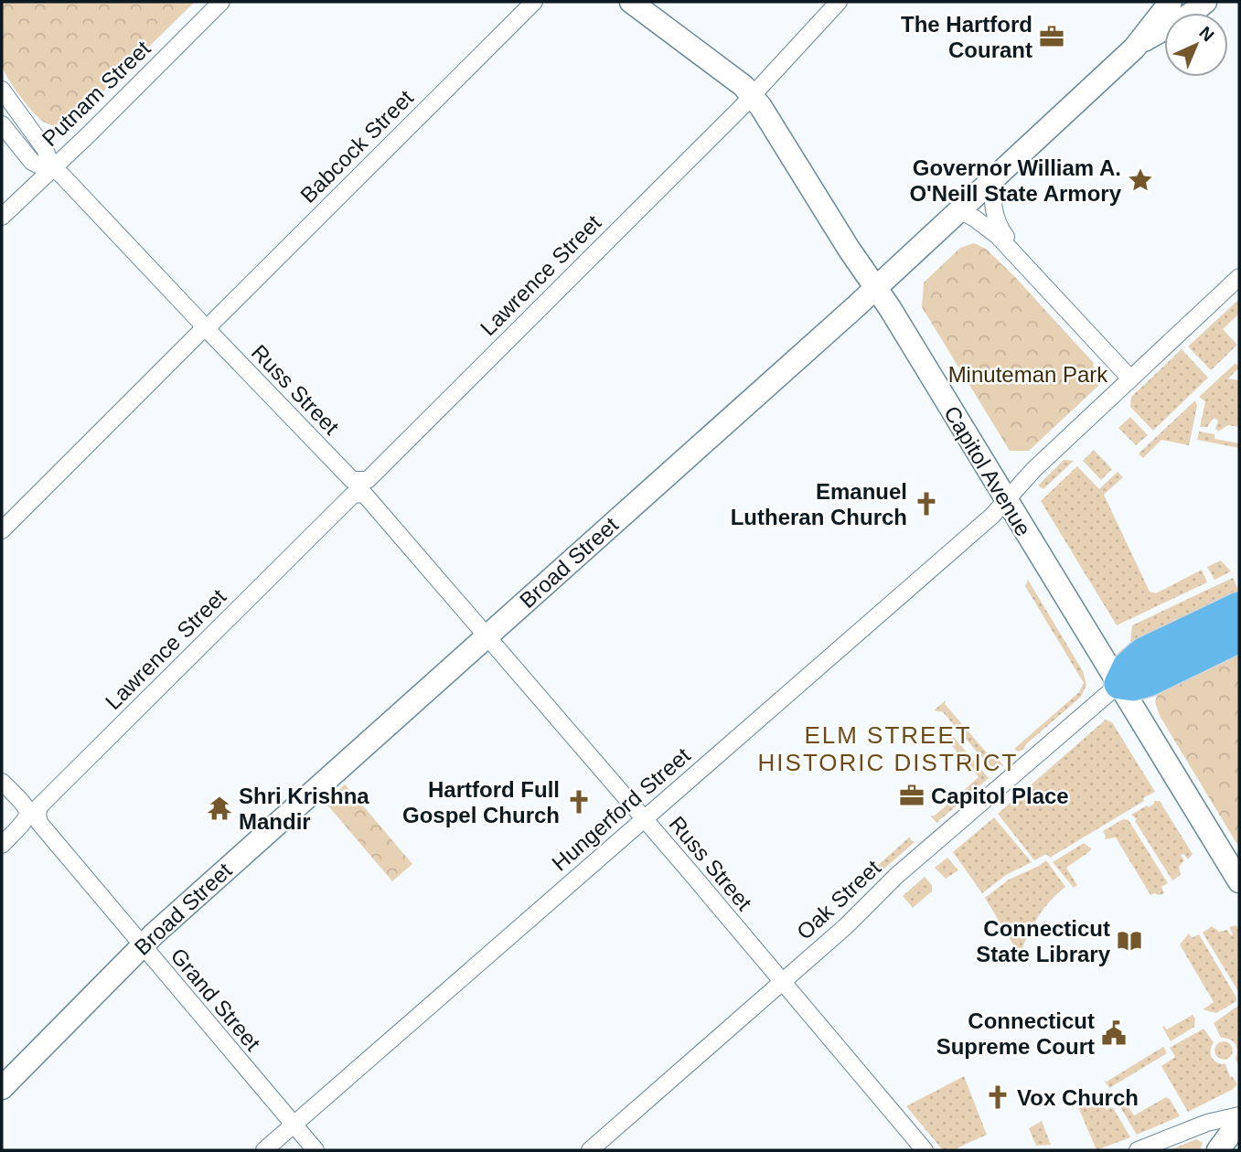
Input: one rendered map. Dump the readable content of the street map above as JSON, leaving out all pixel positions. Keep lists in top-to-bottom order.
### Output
{
  "streets": {
    "main road": ["Capitol Avenue", "Broad Street"],
    "street": [
      "Putnam Street",
      "Babcock Street",
      "Lawrence Street",
      "Russ Street",
      "Hungerford Street",
      "Oak Street",
      "Grand Street"
    ]
  },
  "crossings": [
    ["Putnam Street", "Russ Street"],
    ["Babcock Street", "Russ Street"],
    ["Lawrence Street", "Russ Street"],
    ["Lawrence Street", "Capitol Avenue"],
    ["Lawrence Street", "Grand Street"],
    ["Russ Street", "Broad Street"],
    ["Russ Street", "Hungerford Street"],
    ["Russ Street", "Oak Street"],
    ["Capitol Avenue", "Broad Street"],
    ["Capitol Avenue", "Hungerford Street"],
    ["Capitol Avenue", "Oak Street"],
    ["Broad Street", "Grand Street"],
    ["Hungerford Street", "Grand Street"]
  ],
  "districts": ["ELM STREET HISTORIC DISTRICT"],
  "parks": ["Minuteman Park"],
  "places": {
    "office": ["The Hartford Courant", "Capitol Place"],
    "place": ["Governor William A. O'Neill State Armory"],
    "church": ["Emanuel Lutheran Church", "Hartford Full Gospel Church", "Vox Church"],
    "temple": ["Shri Krishna Mandir"],
    "library": ["Connecticut State Library"],
    "public building": ["Connecticut Supreme Court"]
  },
  "north": "top right"
}
